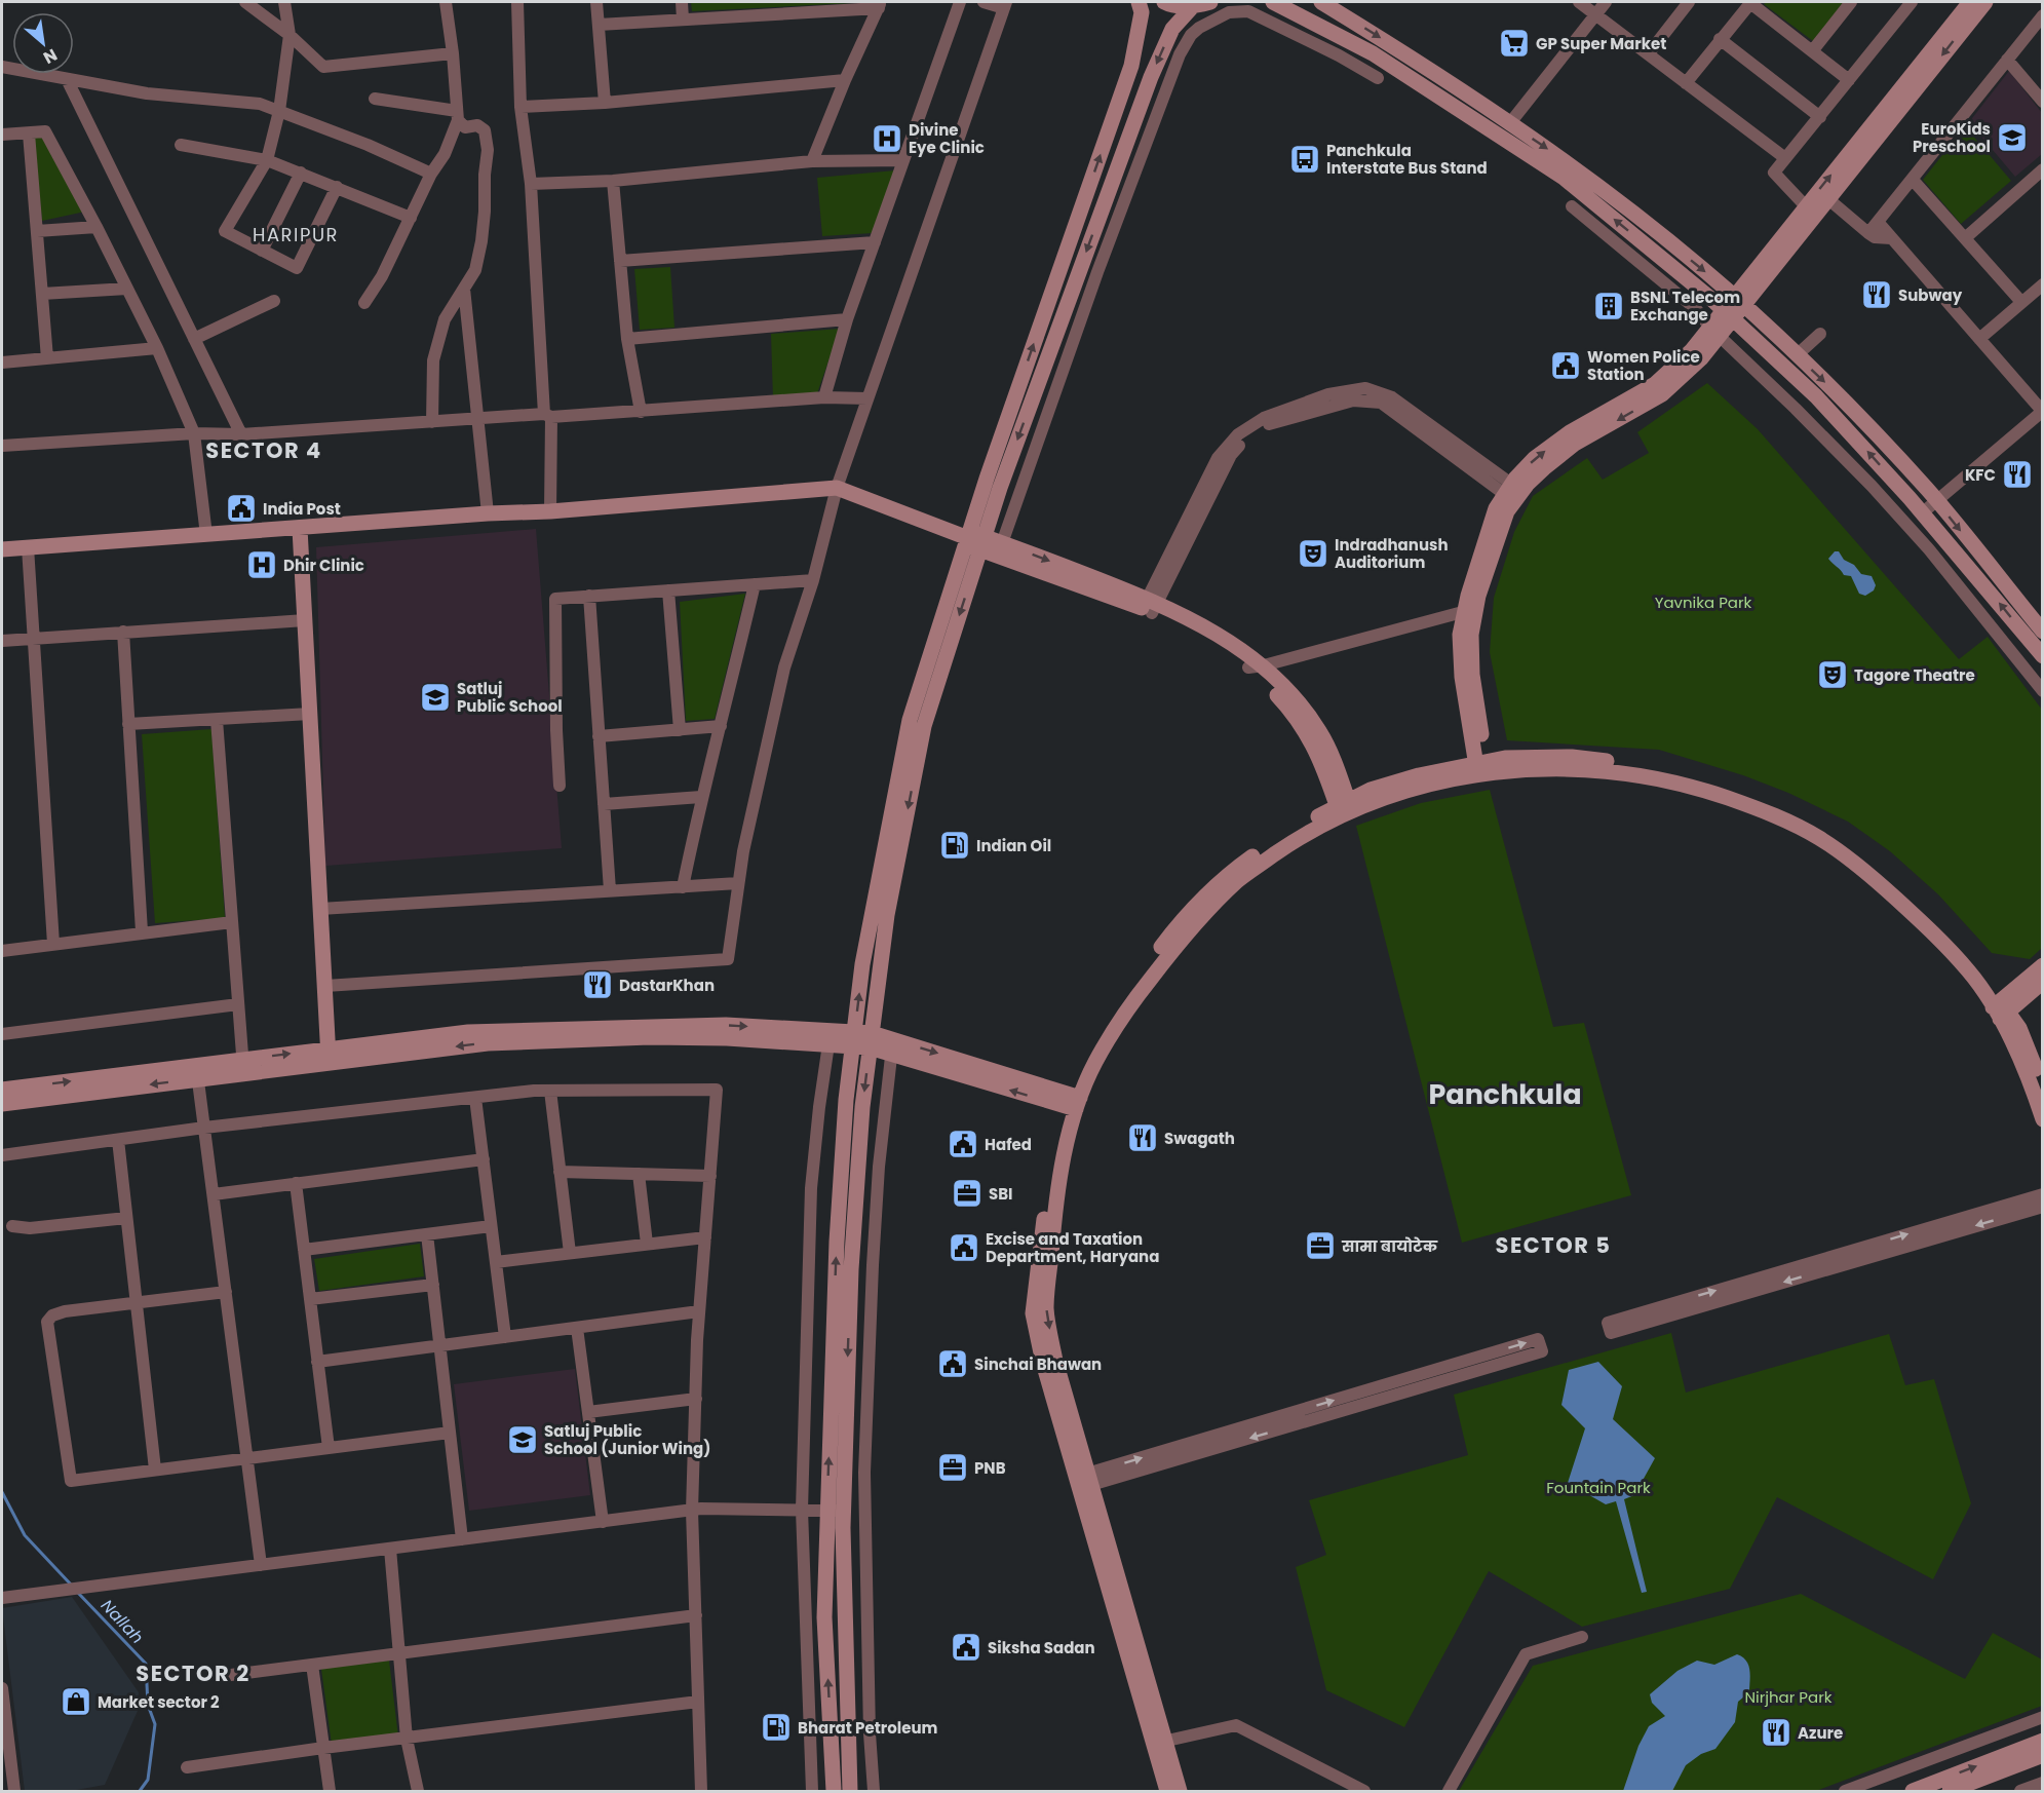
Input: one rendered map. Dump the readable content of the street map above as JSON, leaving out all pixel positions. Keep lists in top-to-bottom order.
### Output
{
  "districts": [
    "HARIPUR",
    "SECTOR 4",
    "Panchkula",
    "SECTOR 5",
    "SECTOR 2"
  ],
  "water": ["Nallah"],
  "parks": ["Yavnika Park", "Fountain Park", "Nirjhar Park"],
  "places": {
    "supermarket": ["GP Super Market"],
    "school or university": ["EuroKids Preschool", "Satluj Public School", "Satluj Public School (Junior Wing)"],
    "hospital": ["Divine Eye Clinic", "Dhir Clinic"],
    "bus stop": ["Panchkula Interstate Bus Stand"],
    "restaurant": [
      "Subway",
      "KFC",
      "DastarKhan",
      "Swagath",
      "Azure"
    ],
    "building": ["BSNL Telecom Exchange"],
    "public building": [
      "Women Police Station",
      "India Post",
      "Hafed",
      "Excise and Taxation Department, Haryana",
      "Sinchai Bhawan",
      "Siksha Sadan"
    ],
    "theatre": ["Indradhanush Auditorium", "Tagore Theatre"],
    "fuel station": ["Indian Oil", "Bharat Petroleum"],
    "office": ["SBI", "सामा बायोटेक", "PNB"],
    "shop": ["Market sector 2"]
  },
  "north": "bottom right"
}
